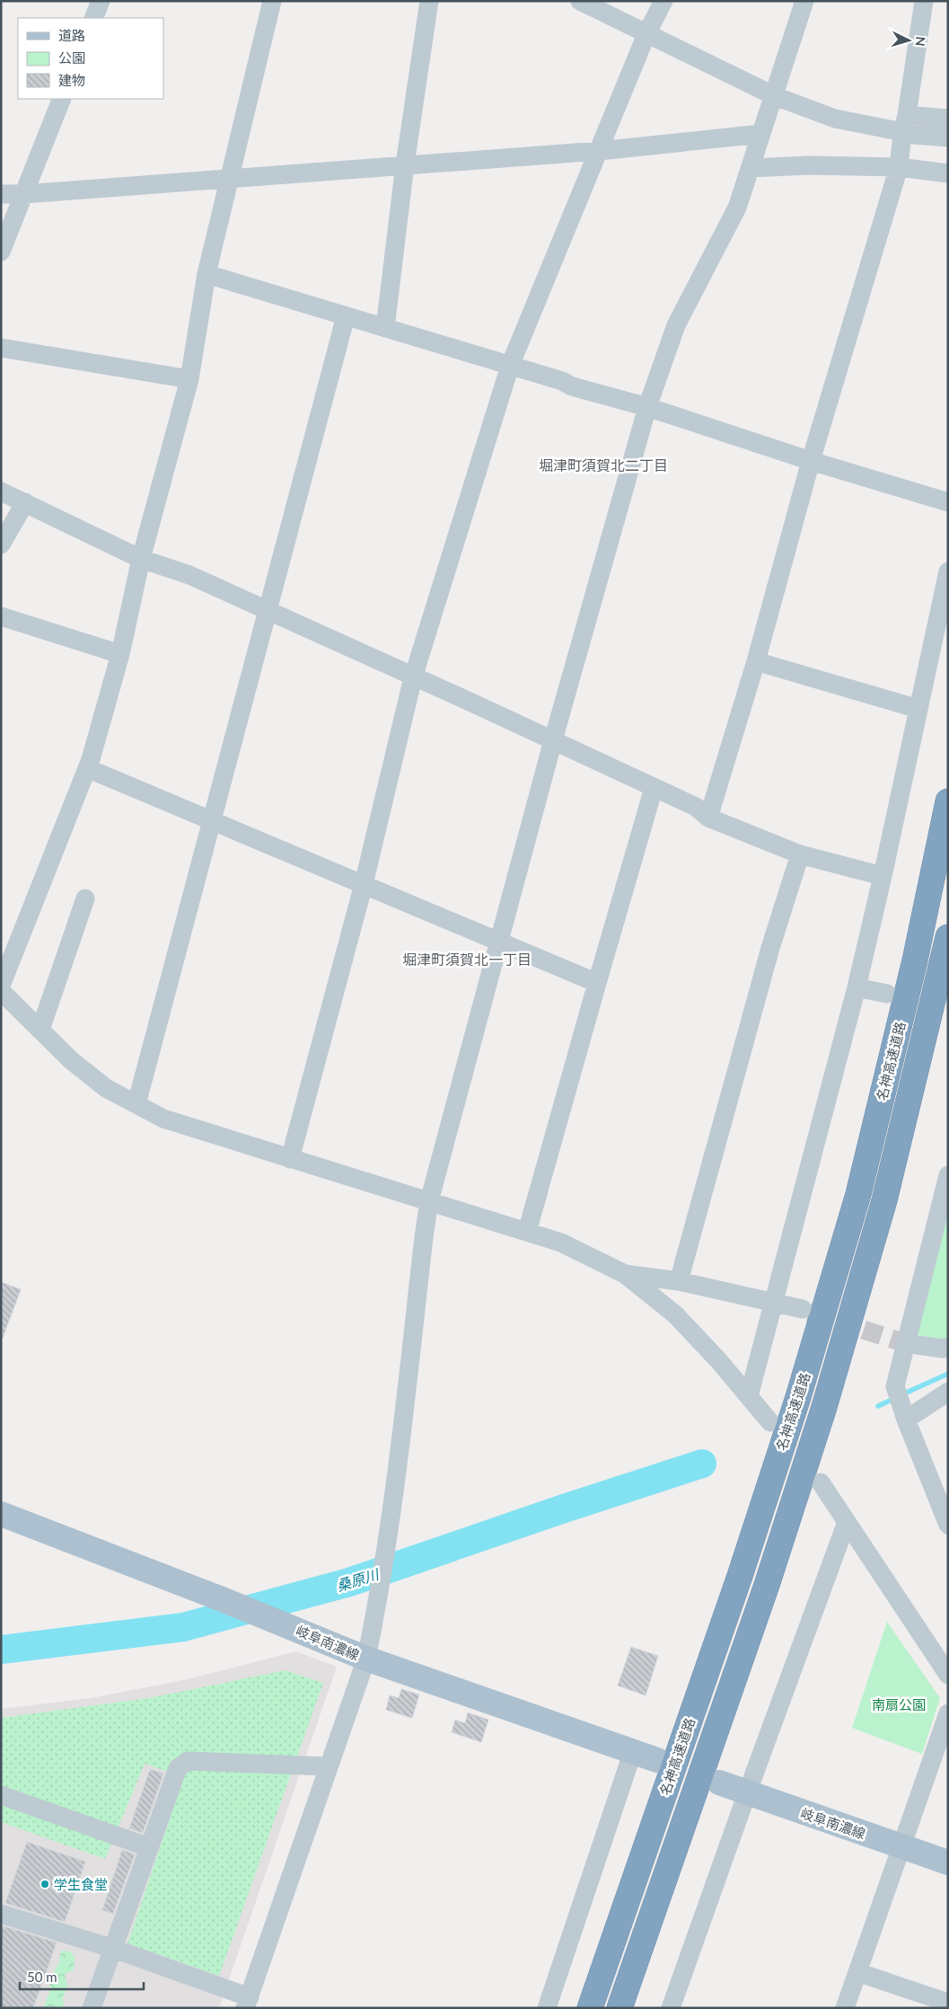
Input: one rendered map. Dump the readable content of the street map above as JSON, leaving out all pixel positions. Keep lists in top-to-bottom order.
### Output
{
  "streets": {
    "highway": ["名神高速道路"],
    "main road": ["岐阜南濃線"]
  },
  "districts": ["堀津町須賀北二丁目", "堀津町須賀北一丁目"],
  "water": ["桑原川"],
  "parks": ["南扇公園"],
  "places": ["学生食堂"],
  "legend": ["道路", "公園", "建物"],
  "scale_bar": "50 m",
  "north": "right"
}
